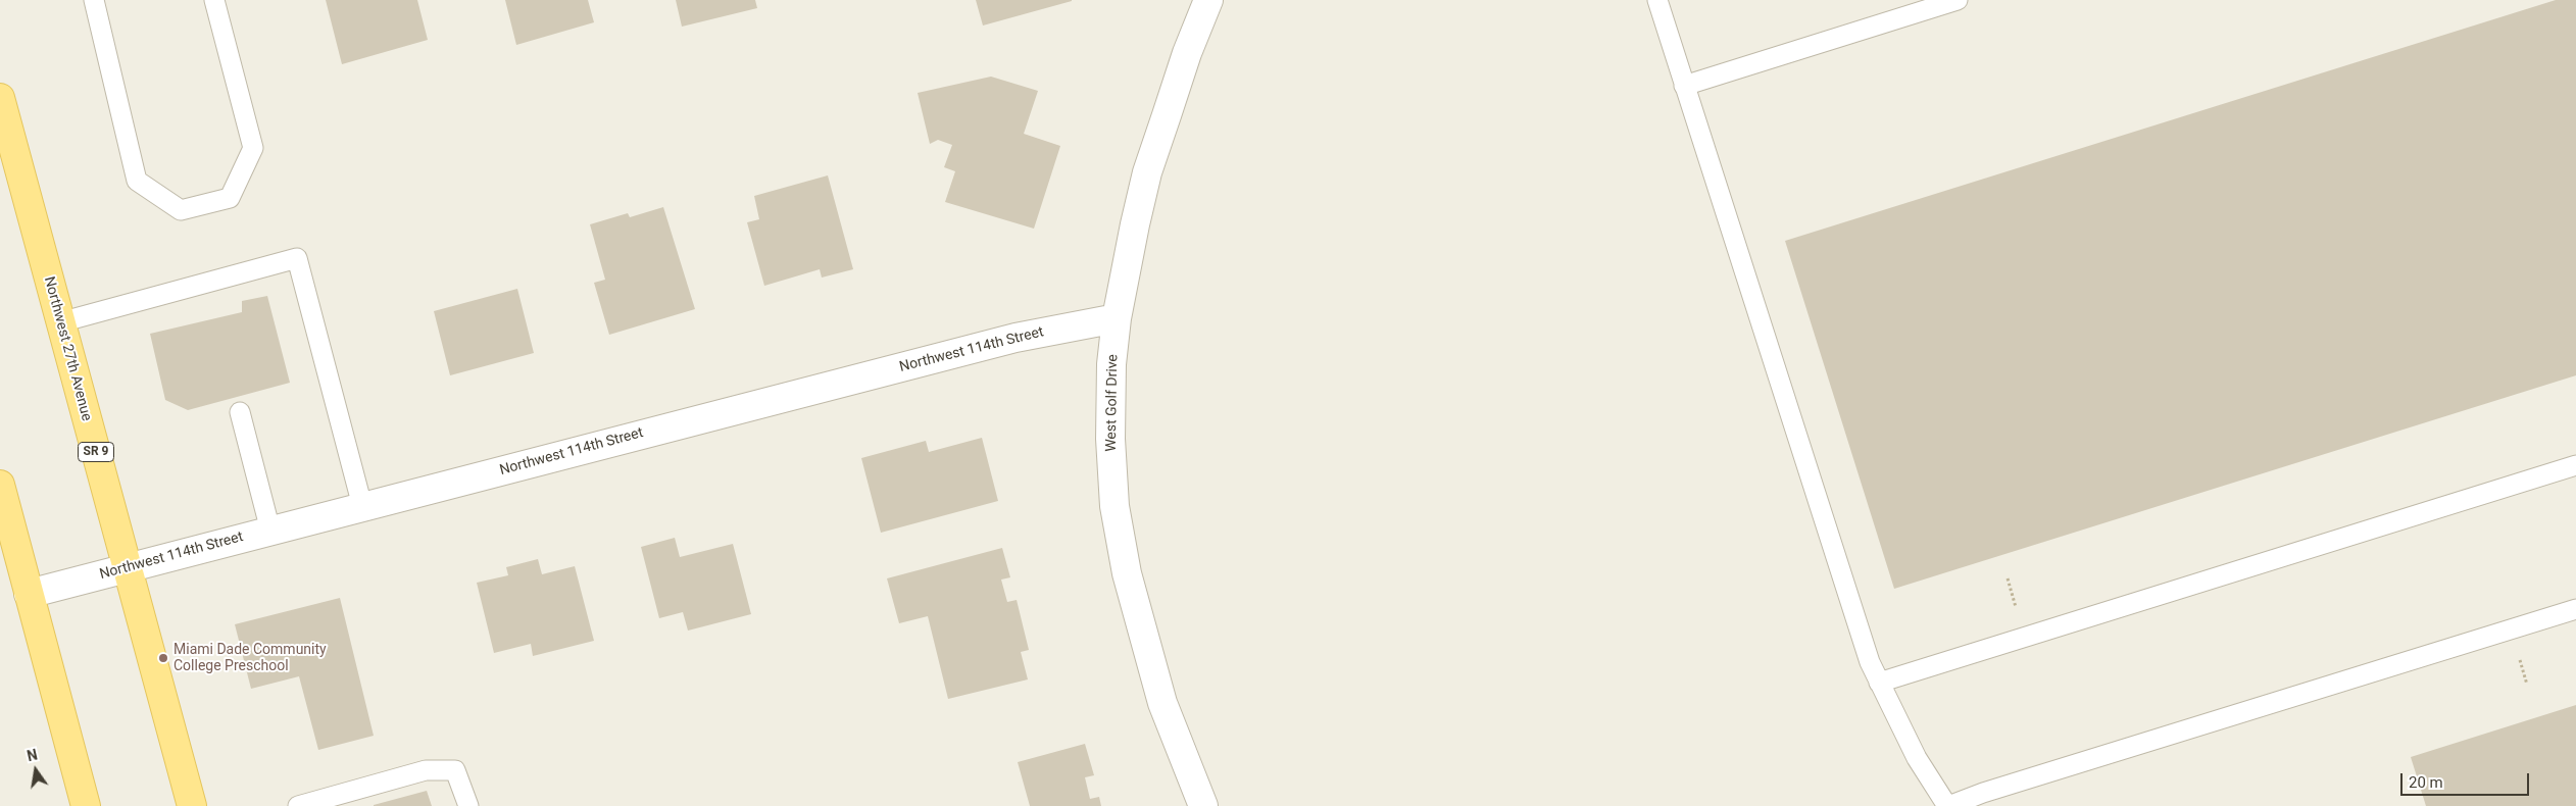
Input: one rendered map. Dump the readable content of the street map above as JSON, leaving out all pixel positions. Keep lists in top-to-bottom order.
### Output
{
  "streets": {
    "main road": ["Northwest 27th Avenue", "SR 9"],
    "street": ["Northwest 114th Street", "West Golf Drive"]
  },
  "crossings": [
    ["Northwest 27th Avenue", "Northwest 114th Street"],
    ["Northwest 114th Street", "West Golf Drive"]
  ],
  "places": ["Miami Dade Community College Preschool"],
  "scale_bar": "20 m",
  "north": "top"
}
